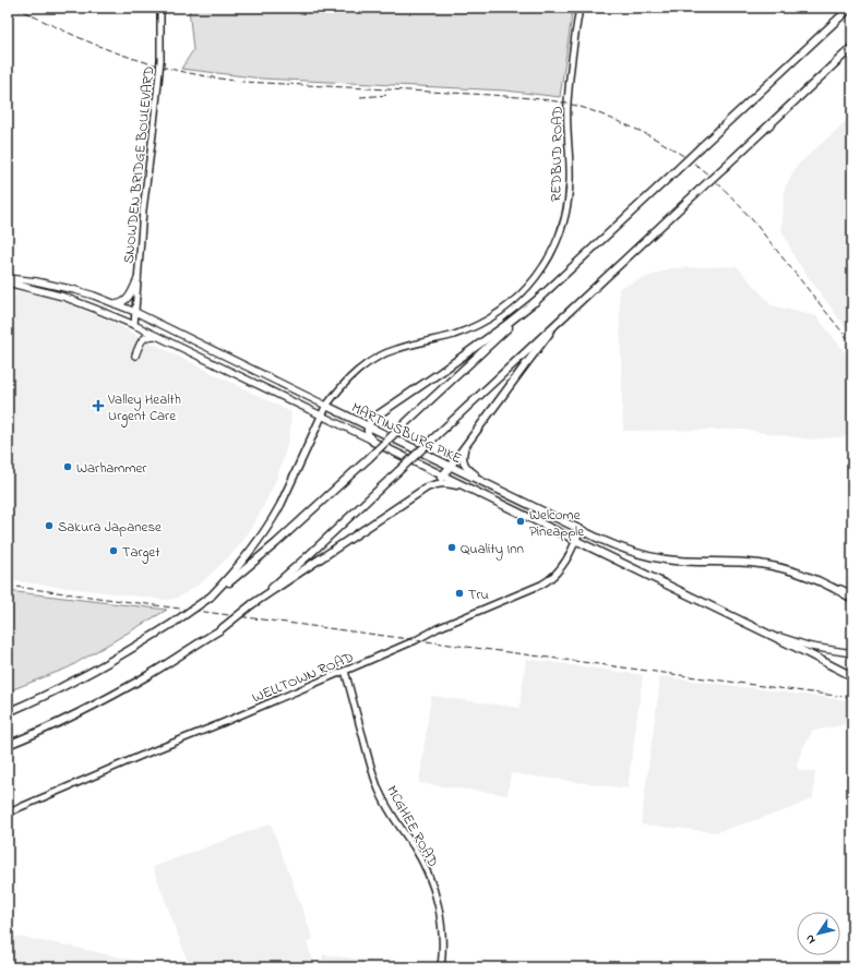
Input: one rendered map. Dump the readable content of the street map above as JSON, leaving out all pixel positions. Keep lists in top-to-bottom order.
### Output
{
  "streets": {
    "highway": ["MARTINSBURG PIKE"],
    "street": [
      "REDBUD ROAD",
      "SNOWDEN BRIDGE BOULEVARD",
      "WELLTOWN ROAD",
      "MCGHEE ROAD"
    ]
  },
  "crossings": [
    ["REDBUD ROAD", "MARTINSBURG PIKE"],
    ["SNOWDEN BRIDGE BOULEVARD", "MARTINSBURG PIKE"],
    ["MARTINSBURG PIKE", "WELLTOWN ROAD"],
    ["WELLTOWN ROAD", "MCGHEE ROAD"]
  ],
  "places": {
    "health": ["Valley Health Urgent Care"],
    "other": [
      "Warhammer",
      "Welcome Pineapple",
      "Sakura Japanese",
      "Quality Inn",
      "Target",
      "Tru"
    ]
  },
  "north": "bottom left"
}
